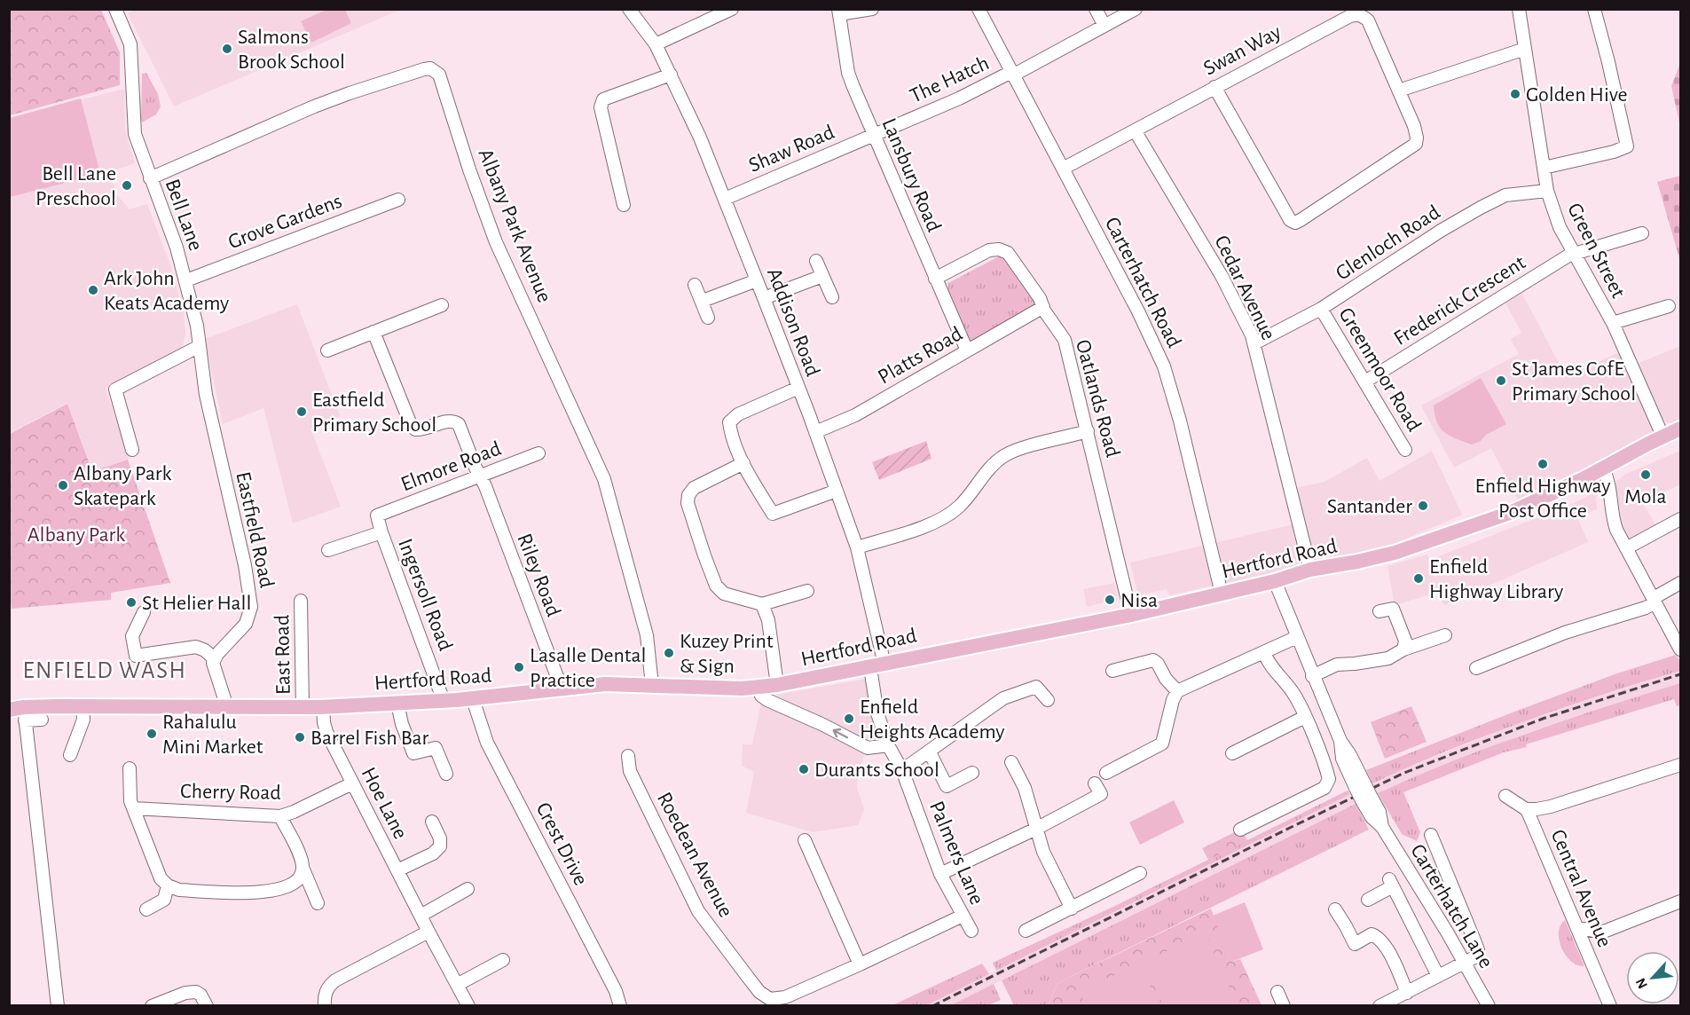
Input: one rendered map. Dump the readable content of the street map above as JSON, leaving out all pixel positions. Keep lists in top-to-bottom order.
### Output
{
  "streets": {
    "main road": ["Hertford Road"],
    "street": [
      "Swan Way",
      "The Hatch",
      "Shaw Road",
      "Lansbury Road",
      "Bell Lane",
      "Grove Gardens",
      "Albany Park Avenue",
      "Glenloch Road",
      "Green Street",
      "Carterhatch Road",
      "Cedar Avenue",
      "Frederick Crescent",
      "Addison Road",
      "Platts Road",
      "Greenmoor Road",
      "Oatlands Road",
      "Elmore Road",
      "Eastfield Road",
      "Riley Road",
      "Ingersoll Road",
      "East Road",
      "Cherry Road",
      "Hoe Lane",
      "Crest Drive",
      "Palmers Lane",
      "Roedean Avenue",
      "Central Avenue",
      "Carterhatch Lane"
    ]
  },
  "crossings": [
    ["Swan Way", "Carterhatch Road"],
    ["Swan Way", "Cedar Avenue"],
    ["The Hatch", "Shaw Road"],
    ["The Hatch", "Lansbury Road"],
    ["The Hatch", "Carterhatch Road"],
    ["Shaw Road", "Lansbury Road"],
    ["Shaw Road", "Addison Road"],
    ["Lansbury Road", "Platts Road"],
    ["Lansbury Road", "Oatlands Road"],
    ["Bell Lane", "Grove Gardens"],
    ["Bell Lane", "Albany Park Avenue"],
    ["Bell Lane", "Eastfield Road"],
    ["Albany Park Avenue", "Hertford Road"],
    ["Glenloch Road", "Green Street"],
    ["Glenloch Road", "Cedar Avenue"],
    ["Glenloch Road", "Greenmoor Road"],
    ["Green Street", "Frederick Crescent"],
    ["Green Street", "Hertford Road"],
    ["Carterhatch Road", "Hertford Road"],
    ["Cedar Avenue", "Hertford Road"],
    ["Frederick Crescent", "Greenmoor Road"],
    ["Addison Road", "Platts Road"],
    ["Addison Road", "Hertford Road"],
    ["Addison Road", "Palmers Lane"],
    ["Platts Road", "Oatlands Road"],
    ["Oatlands Road", "Hertford Road"],
    ["Elmore Road", "Riley Road"],
    ["Elmore Road", "Ingersoll Road"],
    ["Hertford Road", "Riley Road"],
    ["Hertford Road", "Ingersoll Road"],
    ["Hertford Road", "East Road"],
    ["Hertford Road", "Hoe Lane"],
    ["Hertford Road", "Crest Drive"],
    ["Hertford Road", "Palmers Lane"],
    ["Hertford Road", "Carterhatch Lane"],
    ["Cherry Road", "Hoe Lane"],
    ["Palmers Lane", "Roedean Avenue"]
  ],
  "districts": ["ENFIELD WASH"],
  "parks": ["Albany Park"],
  "places": [
    "Salmons Brook School",
    "Golden Hive",
    "Bell Lane Preschool",
    "Ark John Keats Academy",
    "St James CofE Primary School",
    "Eastfield Primary School",
    "Enfield Highway Post Office",
    "Mola",
    "Albany Park Skatepark",
    "Santander",
    "Enfield Highway Library",
    "Nisa",
    "St Helier Hall",
    "Kuzey Print & Sign",
    "Lasalle Dental Practice",
    "Enfield Heights Academy",
    "Rahalulu Mini Market",
    "Barrel Fish Bar",
    "Durants School"
  ],
  "north": "bottom left"
}
